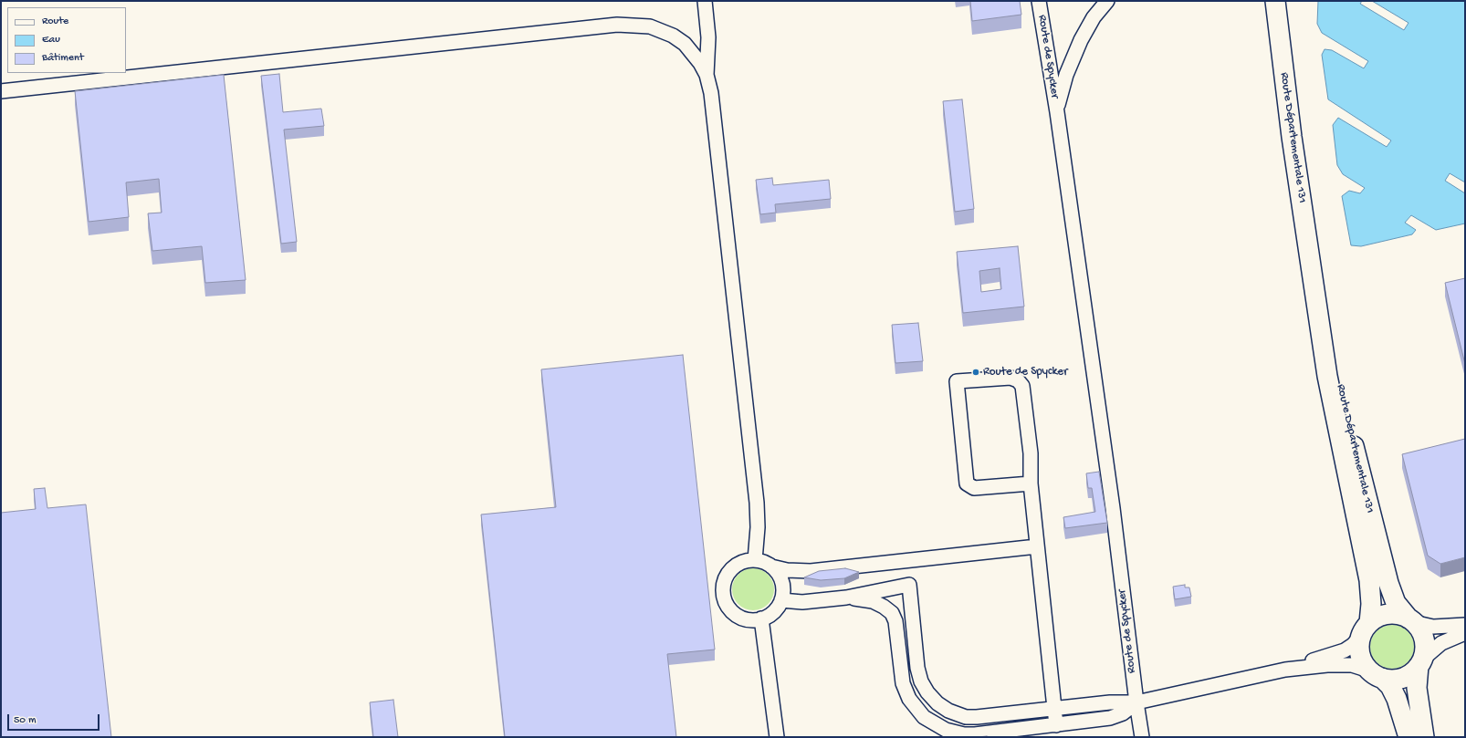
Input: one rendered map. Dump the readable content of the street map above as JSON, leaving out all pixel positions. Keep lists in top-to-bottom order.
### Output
{
  "streets": {
    "main road": ["Route Départementale 131"],
    "street": ["Route de Spycker"]
  },
  "places": ["Route de Spycker"],
  "legend": ["Route", "Eau", "Bâtiment"],
  "scale_bar": "50 m"
}
